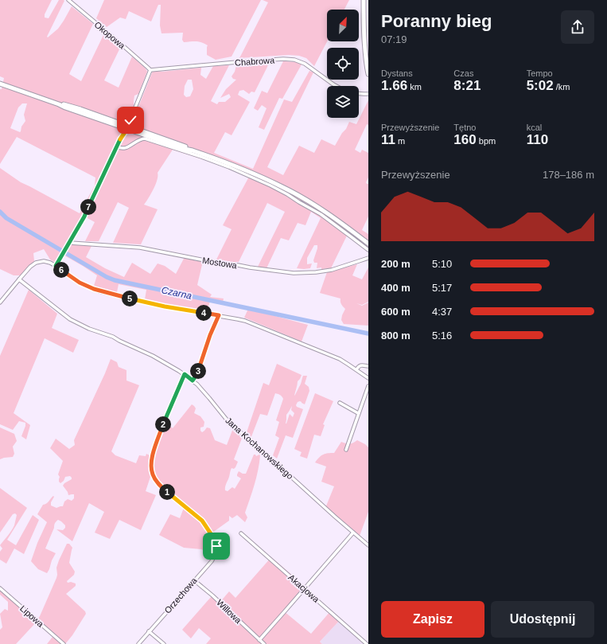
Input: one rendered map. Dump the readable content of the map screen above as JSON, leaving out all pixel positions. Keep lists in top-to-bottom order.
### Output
{
  "streets": {
    "street": [
      "Okopowa",
      "Chabrowa",
      "Mostowa",
      "Jana Kochanowskiego",
      "Akacjowa",
      "Orzechowa",
      "Willowa",
      "Lipowa"
    ]
  },
  "crossings": [
    ["Okopowa", "Chabrowa"],
    ["Jana Kochanowskiego", "Orzechowa"],
    ["Orzechowa", "Willowa"]
  ],
  "water": ["Czarna"],
  "north": "top right",
  "page": {
    "heading": ["Poranny bieg", "07:19"],
    "stats": [
      ["Dystans", "1.66 km"],
      ["Czas", "8:21"],
      ["Tempo", "5:02 /km"],
      ["Przewyższenie", "11 m"],
      ["Tętno", "160 bpm"],
      ["kcal", "110"]
    ],
    "chart": ["Przewyższenie", "178–186 m"],
    "pins": [
      "7",
      "6",
      "5",
      "4",
      "3",
      "2",
      "1"
    ],
    "list": [
      {
        "name": "200 m",
        "note": "5:10"
      },
      {
        "name": "400 m",
        "note": "5:17"
      },
      {
        "name": "600 m",
        "note": "4:37"
      },
      {
        "name": "800 m",
        "note": "5:16"
      }
    ],
    "buttons": ["Zapisz", "Udostępnij"]
  }
}
